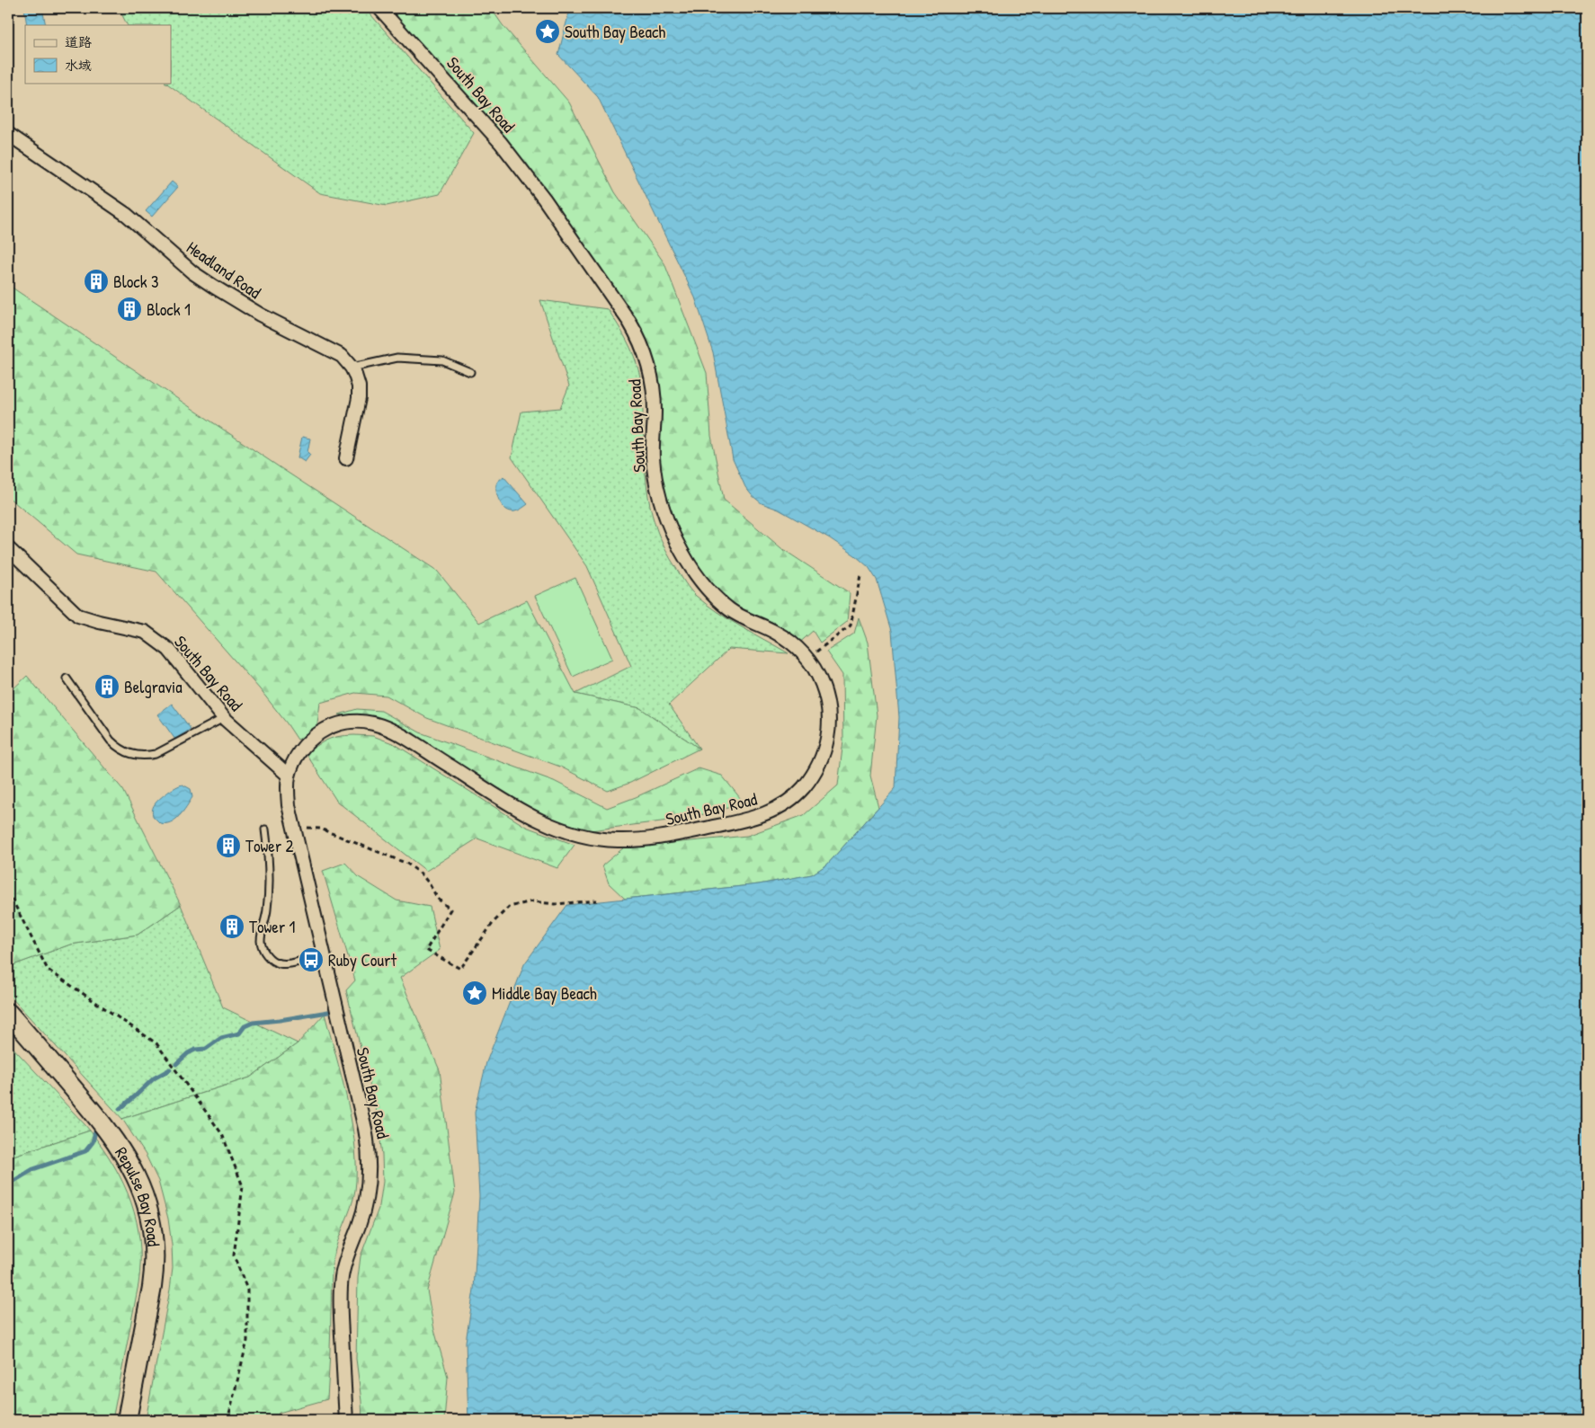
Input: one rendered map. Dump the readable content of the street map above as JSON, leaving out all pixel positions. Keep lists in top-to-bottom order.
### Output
{
  "streets": {
    "main road": ["Repulse Bay Road"],
    "street": ["South Bay Road", "Headland Road"]
  },
  "places": {
    "place": ["South Bay Beach", "Middle Bay Beach"],
    "building": [
      "Block 3",
      "Block 1",
      "Belgravia",
      "Tower 2",
      "Tower 1"
    ],
    "bus stop": ["Ruby Court"]
  },
  "legend": ["道路", "水域"]
}
